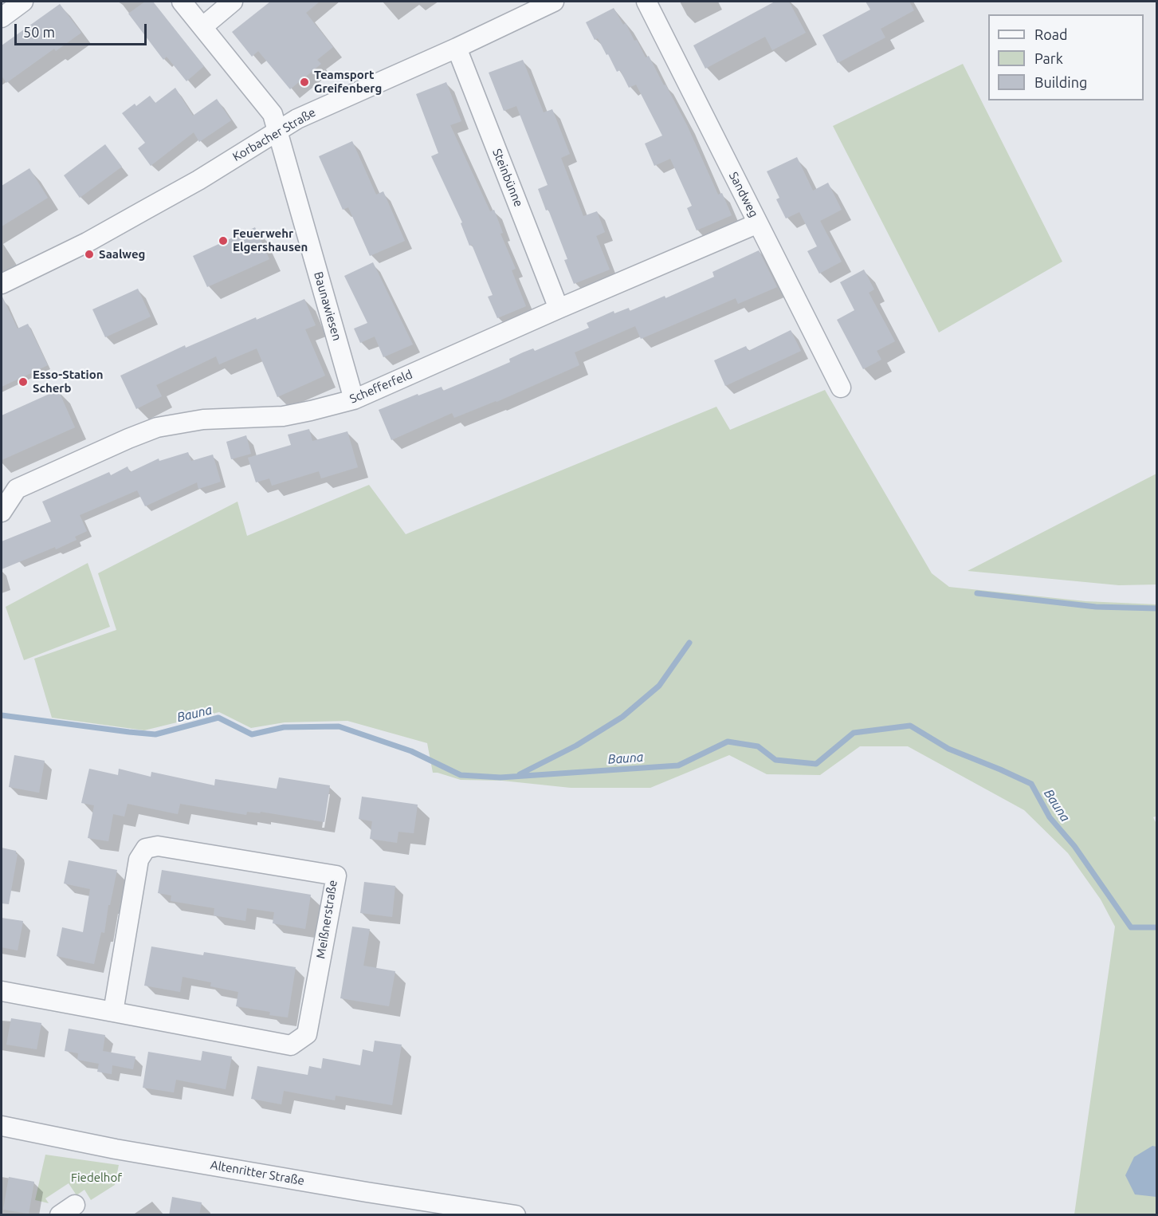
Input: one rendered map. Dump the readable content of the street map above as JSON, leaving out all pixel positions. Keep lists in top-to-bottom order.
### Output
{
  "streets": {
    "street": [
      "Korbacher Straße",
      "Steinbünne",
      "Sandweg",
      "Baunawiesen",
      "Schefferfeld",
      "Meißnerstraße",
      "Altenritter Straße"
    ]
  },
  "crossings": [
    ["Korbacher Straße", "Steinbünne"],
    ["Korbacher Straße", "Baunawiesen"],
    ["Steinbünne", "Schefferfeld"],
    ["Sandweg", "Schefferfeld"],
    ["Baunawiesen", "Schefferfeld"]
  ],
  "water": ["Bauna"],
  "parks": ["Fiedelhof"],
  "places": [
    "Teamsport Greifenberg",
    "Feuerwehr Elgershausen",
    "Saalweg",
    "Esso-Station Scherb"
  ],
  "legend": ["Road", "Park", "Building"],
  "scale_bar": "50 m"
}
